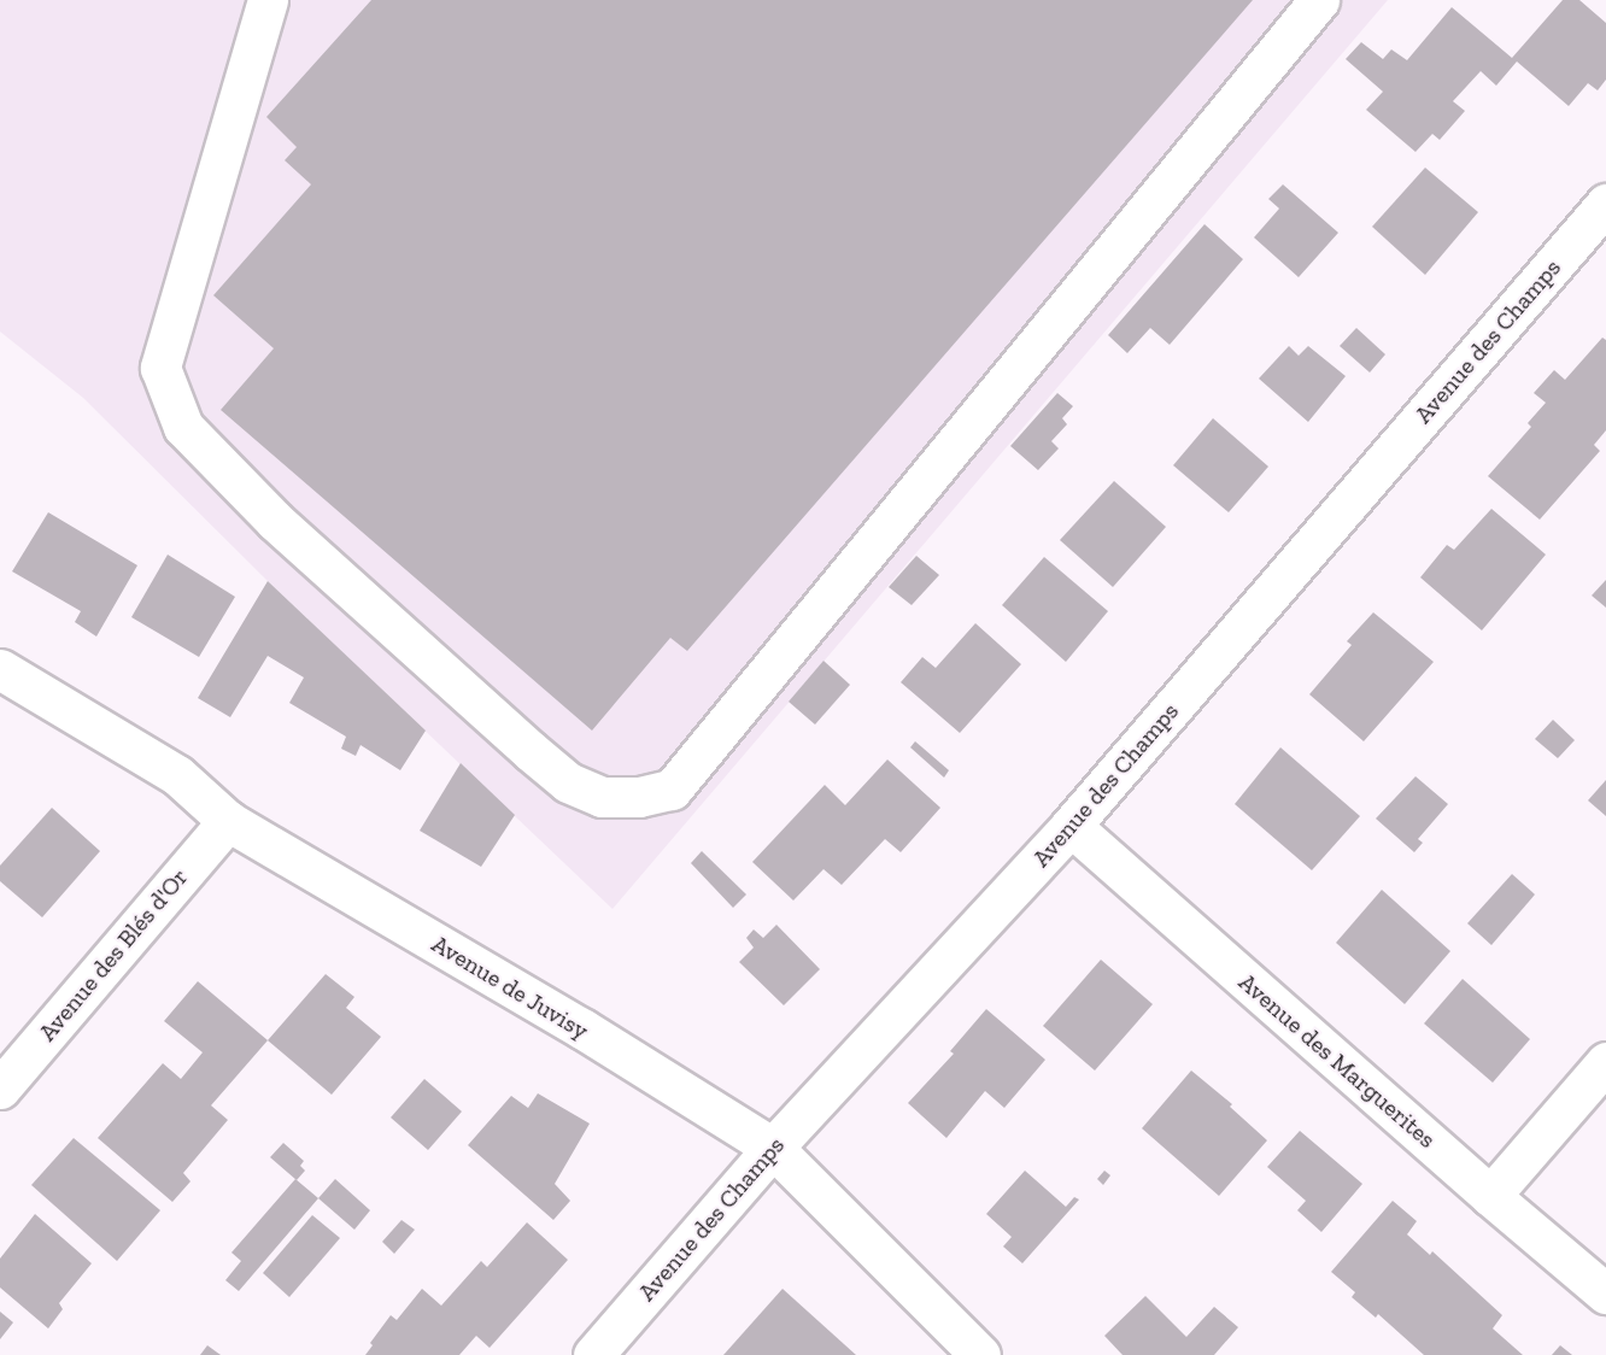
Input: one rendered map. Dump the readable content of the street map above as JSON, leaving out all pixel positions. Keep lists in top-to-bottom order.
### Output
{
  "streets": {
    "street": [
      "Avenue des Champs",
      "Avenue des Blés d'Or",
      "Avenue de Juvisy",
      "Avenue des Marguerites"
    ]
  },
  "crossings": [
    ["Avenue des Champs", "Avenue de Juvisy"],
    ["Avenue des Champs", "Avenue des Marguerites"],
    ["Avenue des Blés d'Or", "Avenue de Juvisy"]
  ]
}
